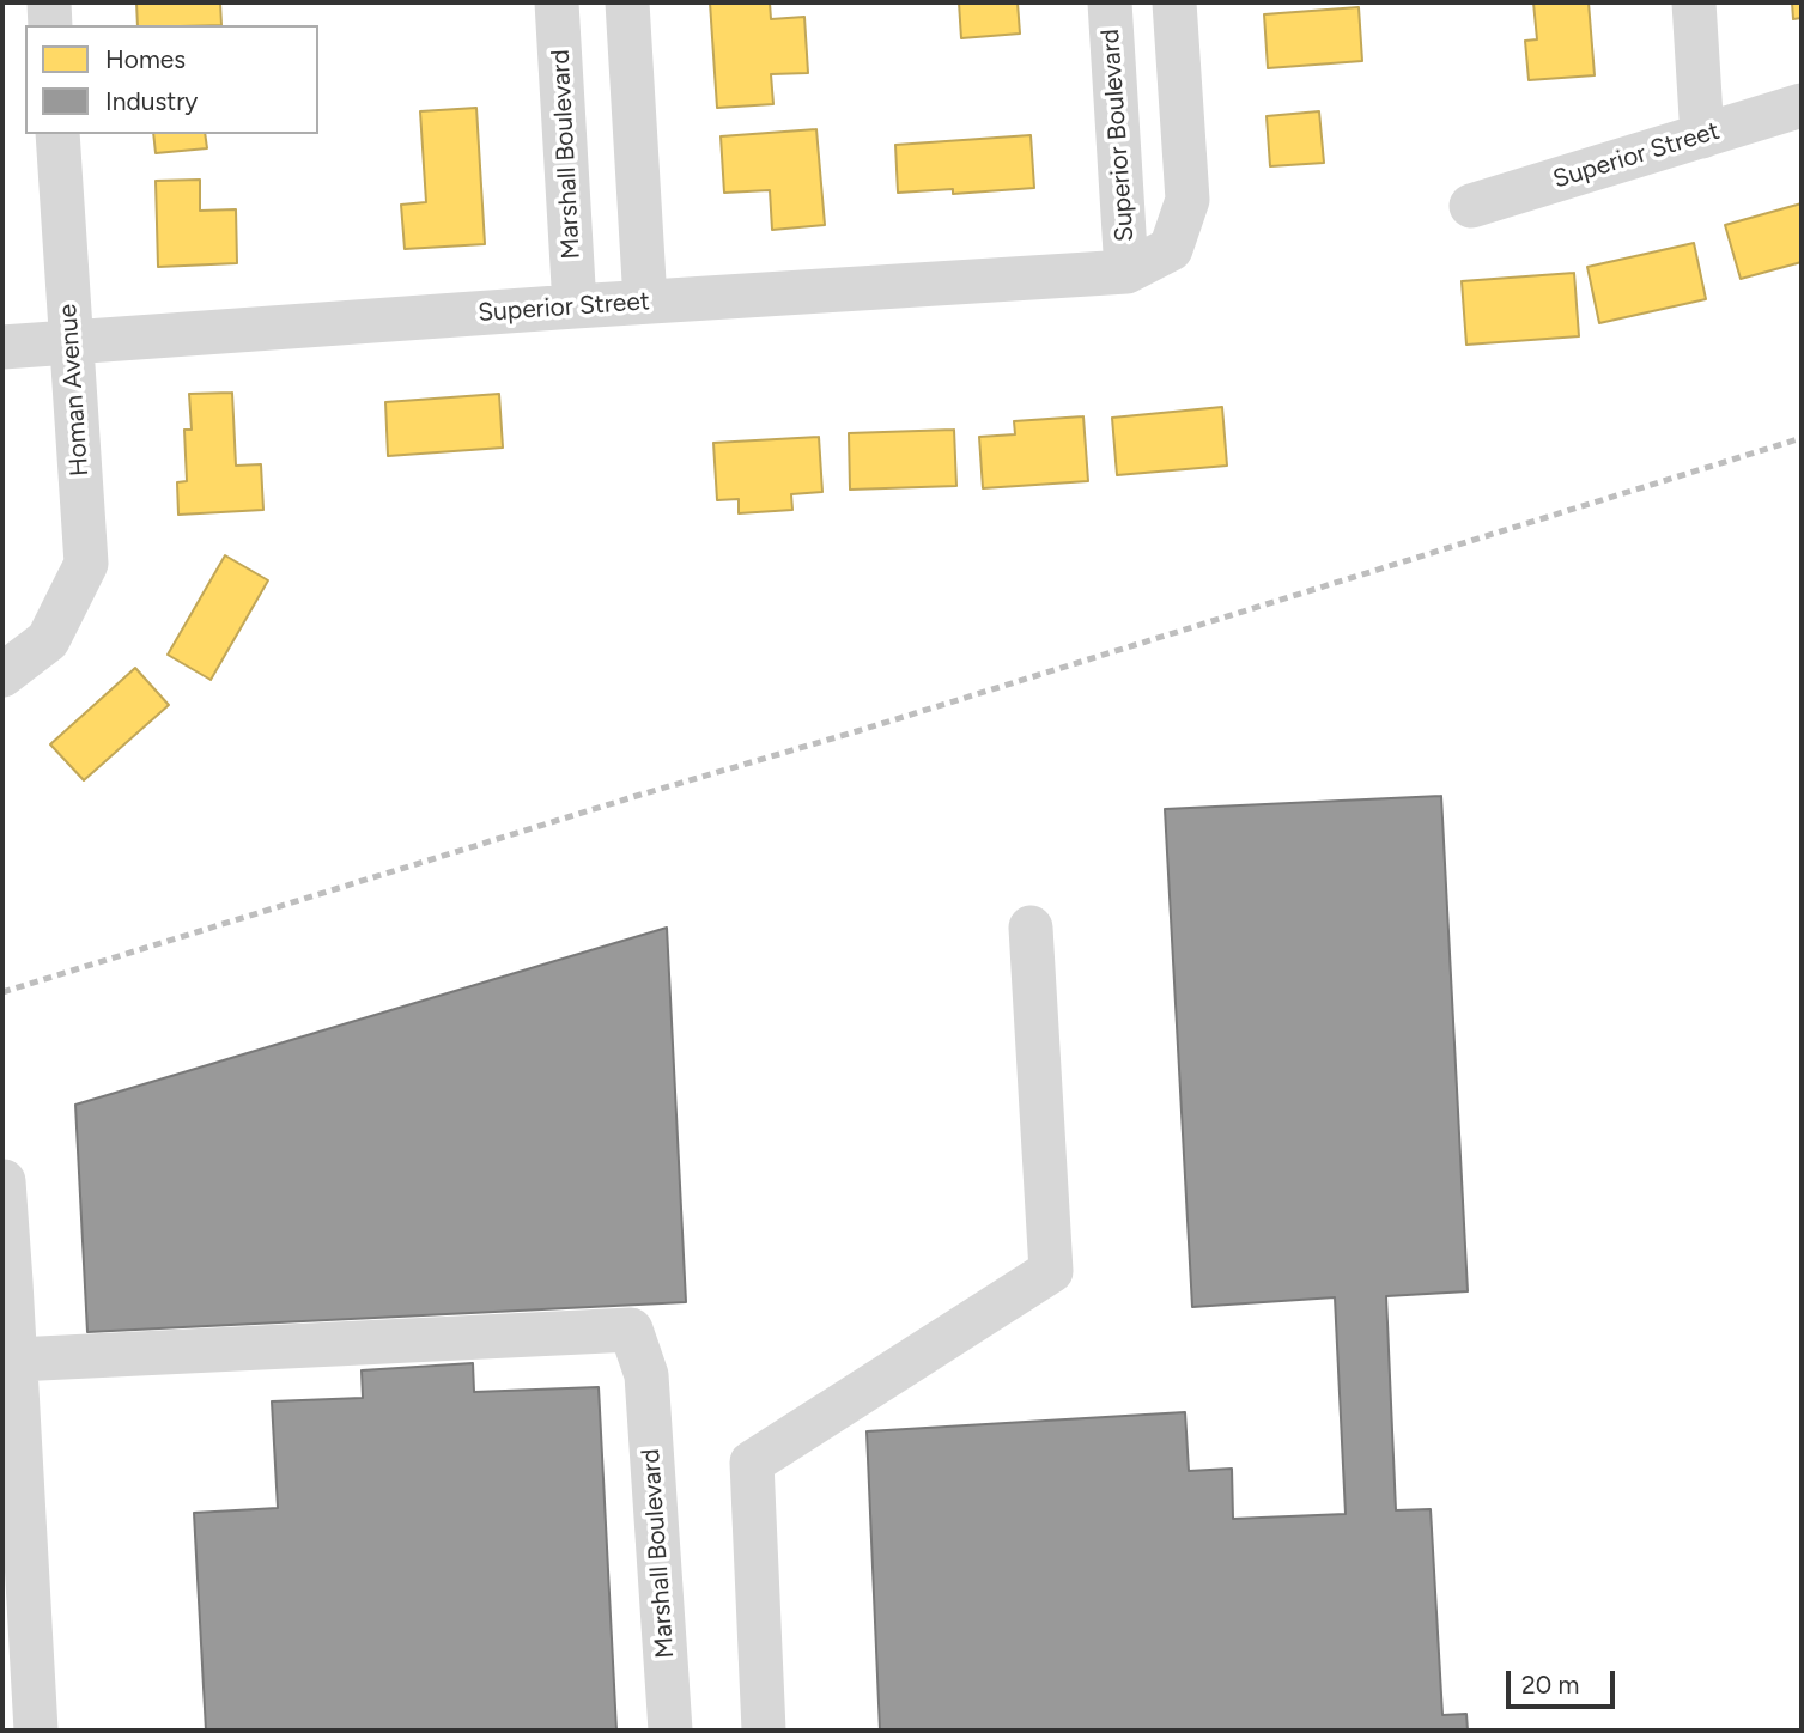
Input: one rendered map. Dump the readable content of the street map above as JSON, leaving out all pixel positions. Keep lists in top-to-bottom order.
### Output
{
  "streets": {
    "street": [
      "Superior Boulevard",
      "Marshall Boulevard",
      "Superior Street",
      "Homan Avenue"
    ]
  },
  "crossings": [
    ["Superior Boulevard", "Superior Street"],
    ["Marshall Boulevard", "Superior Street"],
    ["Superior Street", "Homan Avenue"]
  ],
  "legend": ["Homes", "Industry"],
  "scale_bar": "20 m"
}
